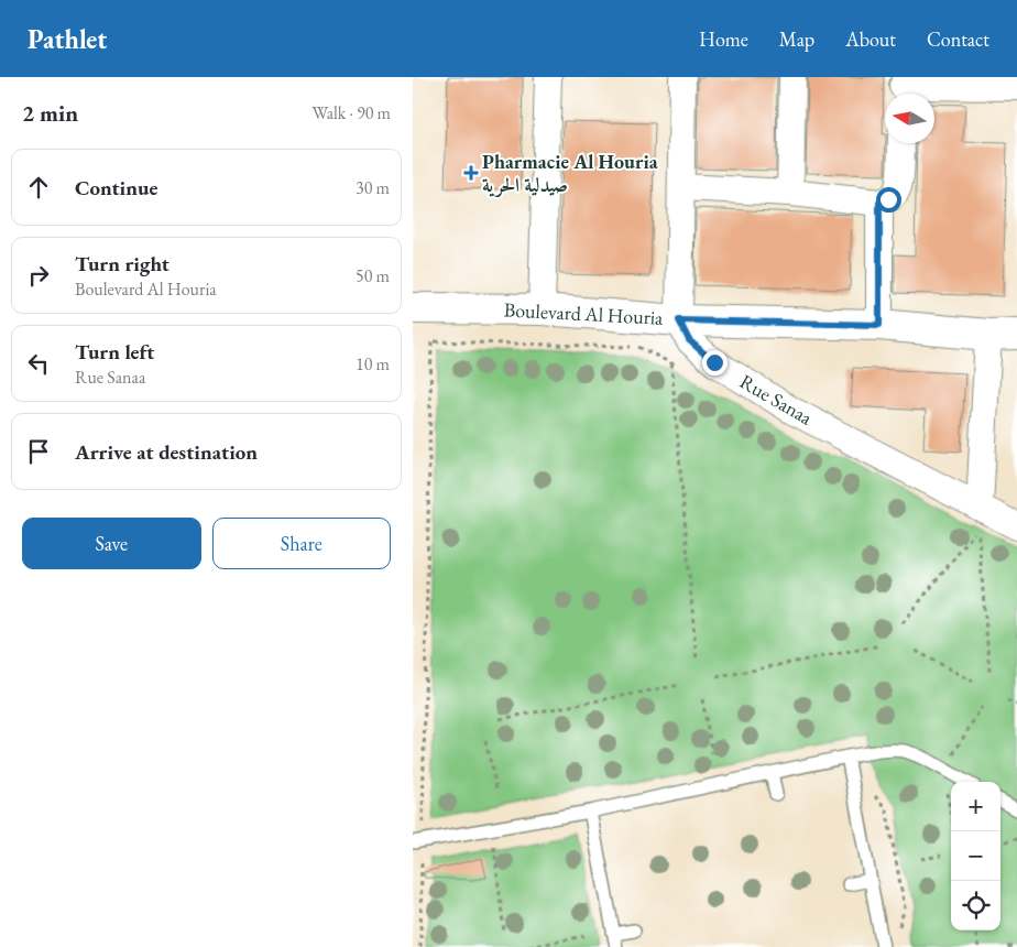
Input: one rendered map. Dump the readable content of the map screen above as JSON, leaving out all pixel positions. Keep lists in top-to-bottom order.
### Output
{
  "streets": {
    "street": ["Boulevard Al Houria", "Rue Sanaa"]
  },
  "crossings": [
    ["Boulevard Al Houria", "Rue Sanaa"]
  ],
  "places": {
    "health": ["Pharmacie Al Houria صيدلية الحرية"]
  },
  "north": "left",
  "page": {
    "header": "Pathlet",
    "nav": [
      "Home",
      "Map",
      "About",
      "Contact"
    ],
    "heading": ["2 min", "Walk · 90 m"],
    "list": [
      ["Continue", "30 m"],
      ["Turn right", "Boulevard Al Houria", "50 m"],
      ["Turn left", "Rue Sanaa", "10 m"],
      "Arrive at destination"
    ],
    "buttons": ["Save", "Share"],
    "map_buttons": ["+", "−"]
  }
}
